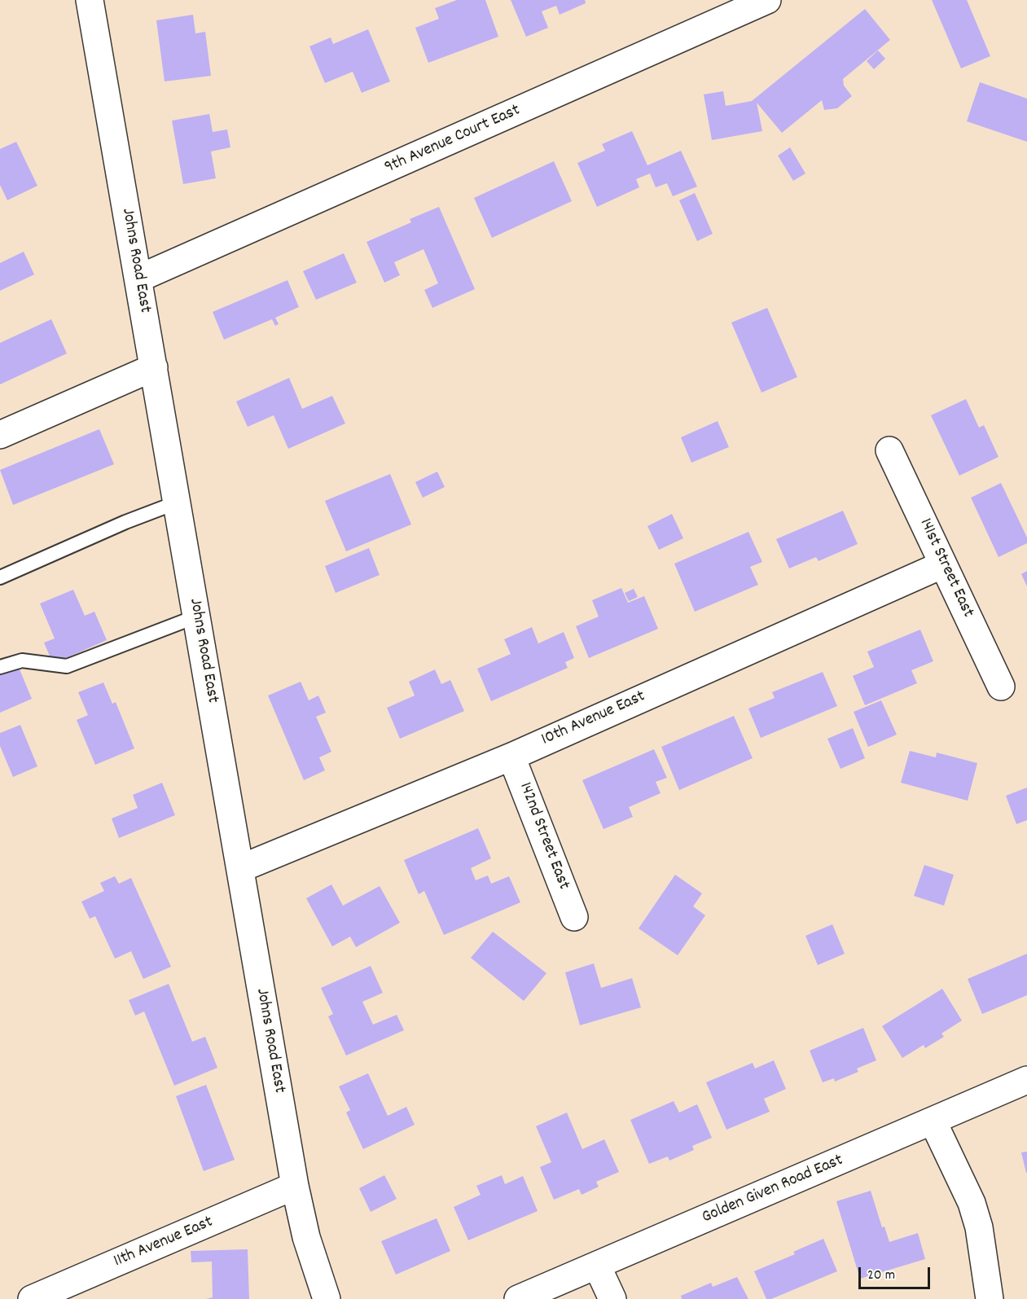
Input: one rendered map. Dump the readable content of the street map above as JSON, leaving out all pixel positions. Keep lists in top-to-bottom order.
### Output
{
  "streets": {
    "street": [
      "9th Avenue Court East",
      "Johns Road East",
      "141st Street East",
      "10th Avenue East",
      "142nd Street East",
      "Golden Given Road East",
      "11th Avenue East"
    ]
  },
  "crossings": [
    ["9th Avenue Court East", "Johns Road East"],
    ["Johns Road East", "10th Avenue East"],
    ["Johns Road East", "11th Avenue East"],
    ["141st Street East", "10th Avenue East"],
    ["10th Avenue East", "142nd Street East"]
  ],
  "scale_bar": "20 m"
}
